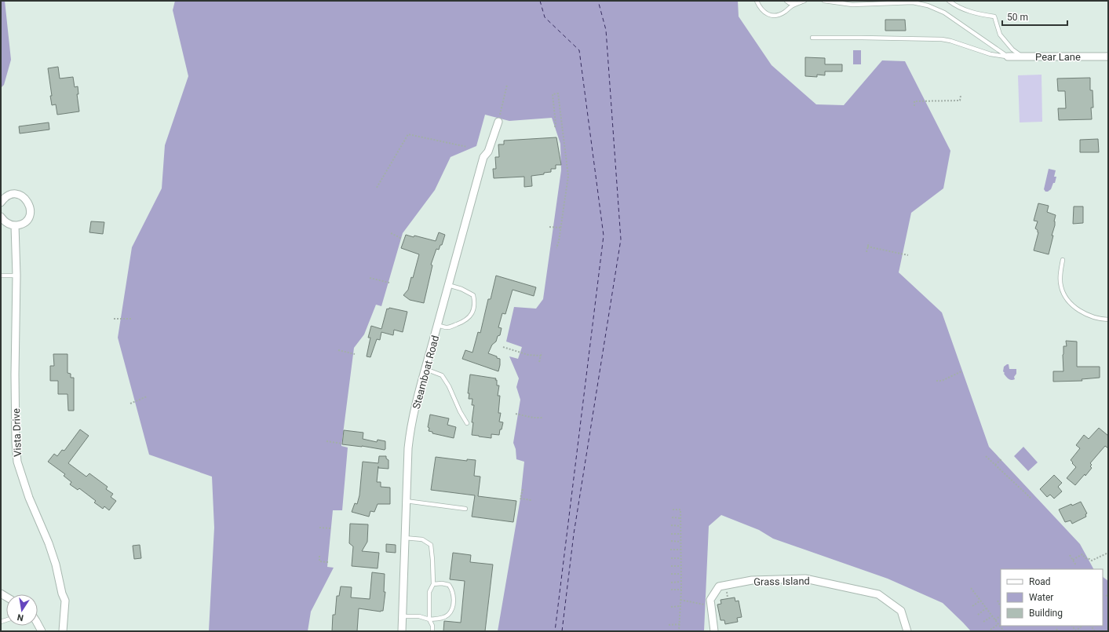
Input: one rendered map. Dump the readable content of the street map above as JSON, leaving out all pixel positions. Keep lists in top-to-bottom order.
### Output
{
  "streets": {
    "street": [
      "Pear Lane",
      "Steamboat Road",
      "Vista Drive",
      "Grass Island"
    ]
  },
  "legend": ["Road", "Water", "Building"],
  "scale_bar": "50 m",
  "north": "bottom"
}
